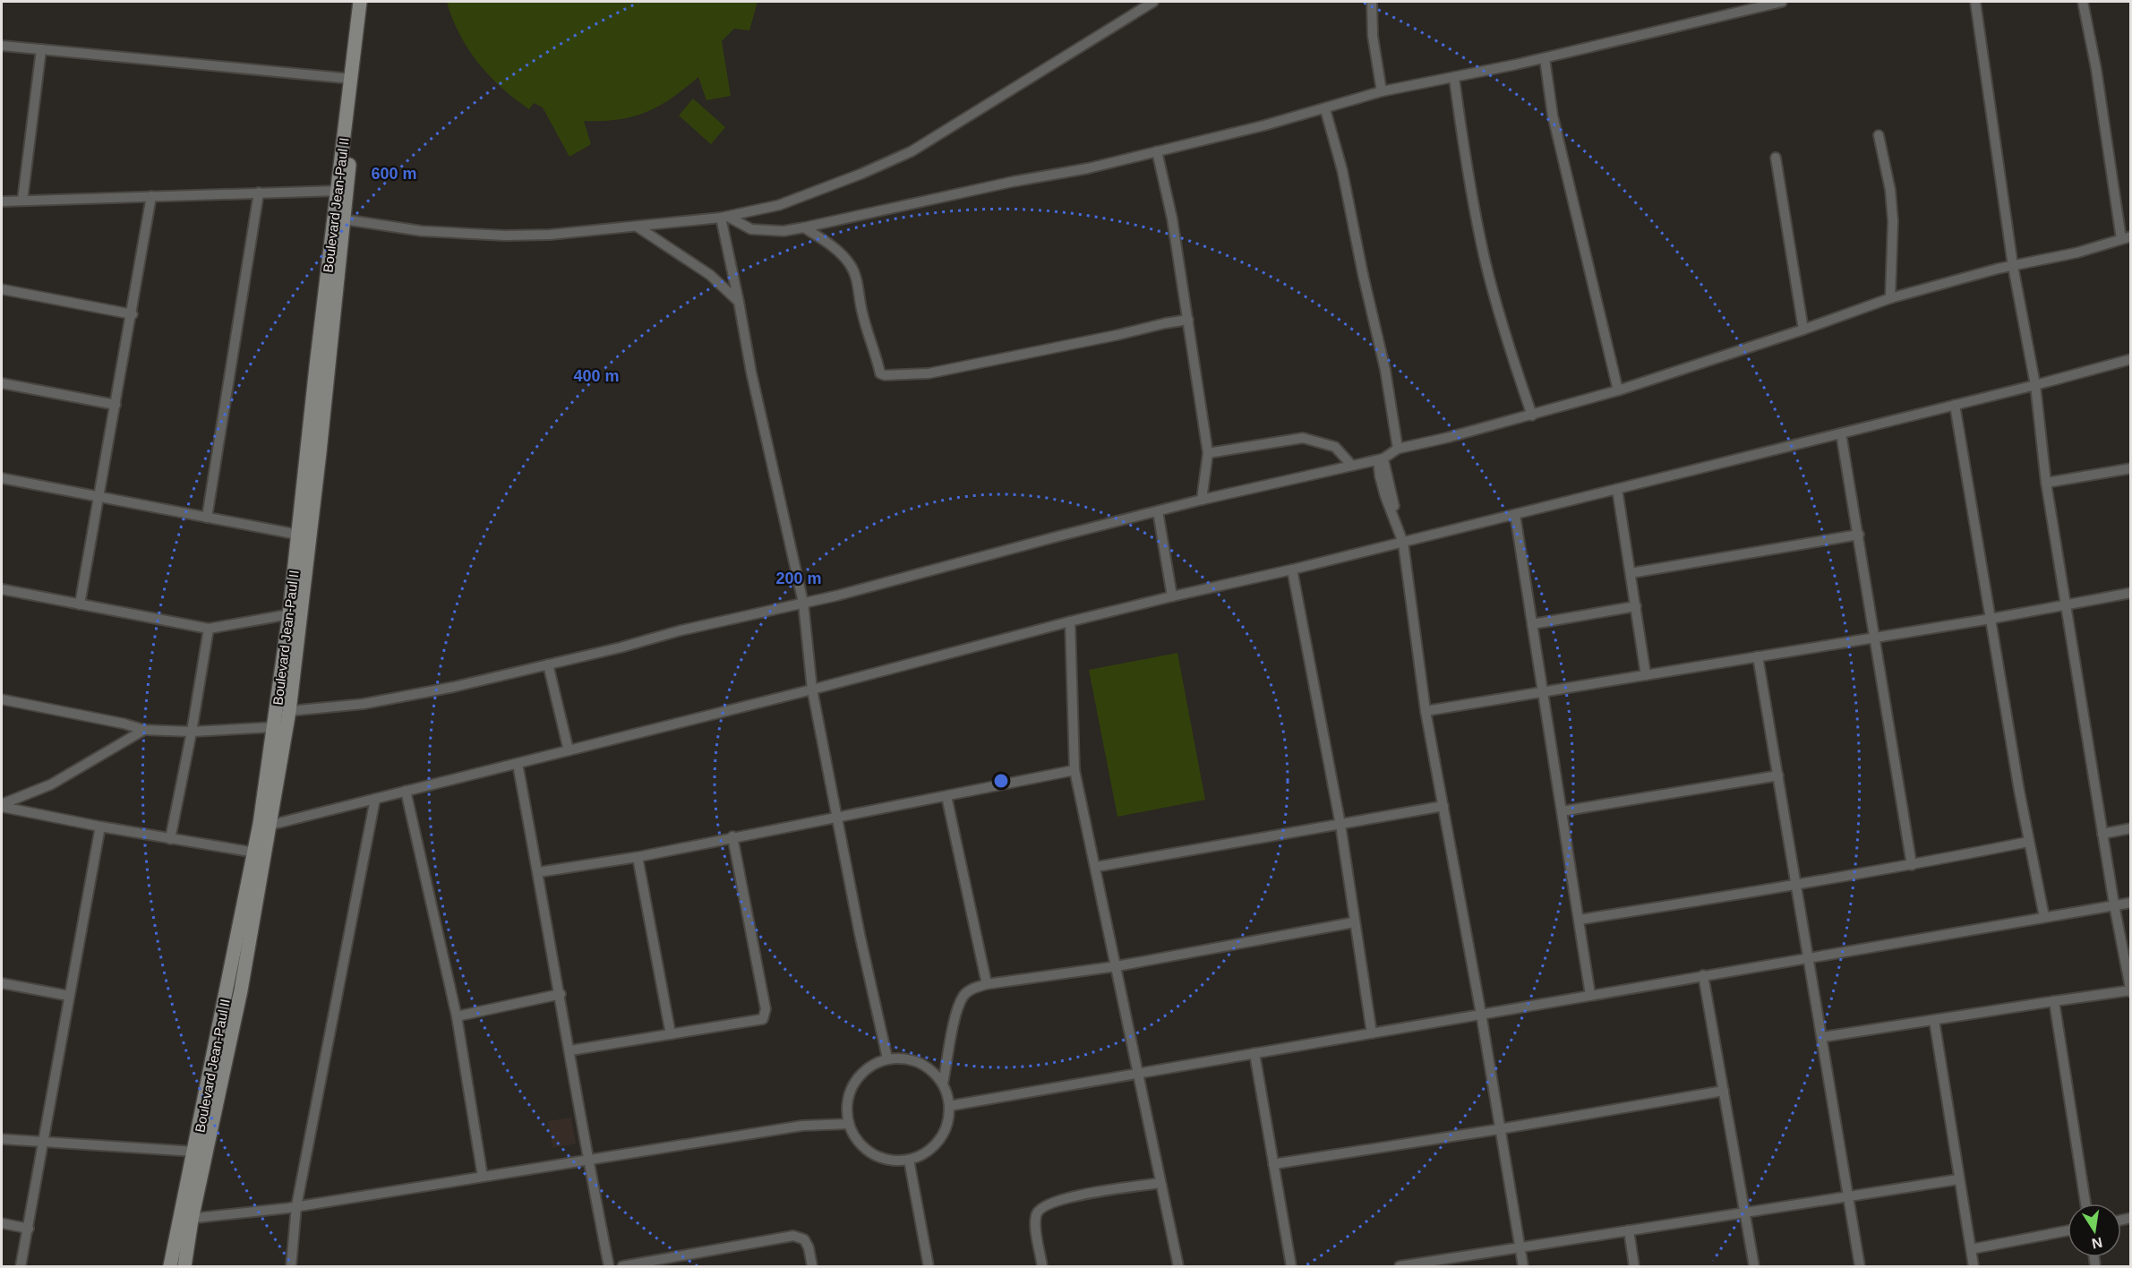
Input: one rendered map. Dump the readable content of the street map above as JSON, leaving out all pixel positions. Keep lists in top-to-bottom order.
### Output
{
  "streets": {
    "main road": ["Boulevard Jean-Paul II"]
  },
  "north": "bottom",
  "rings": ["600 m", "400 m", "200 m"]
}
